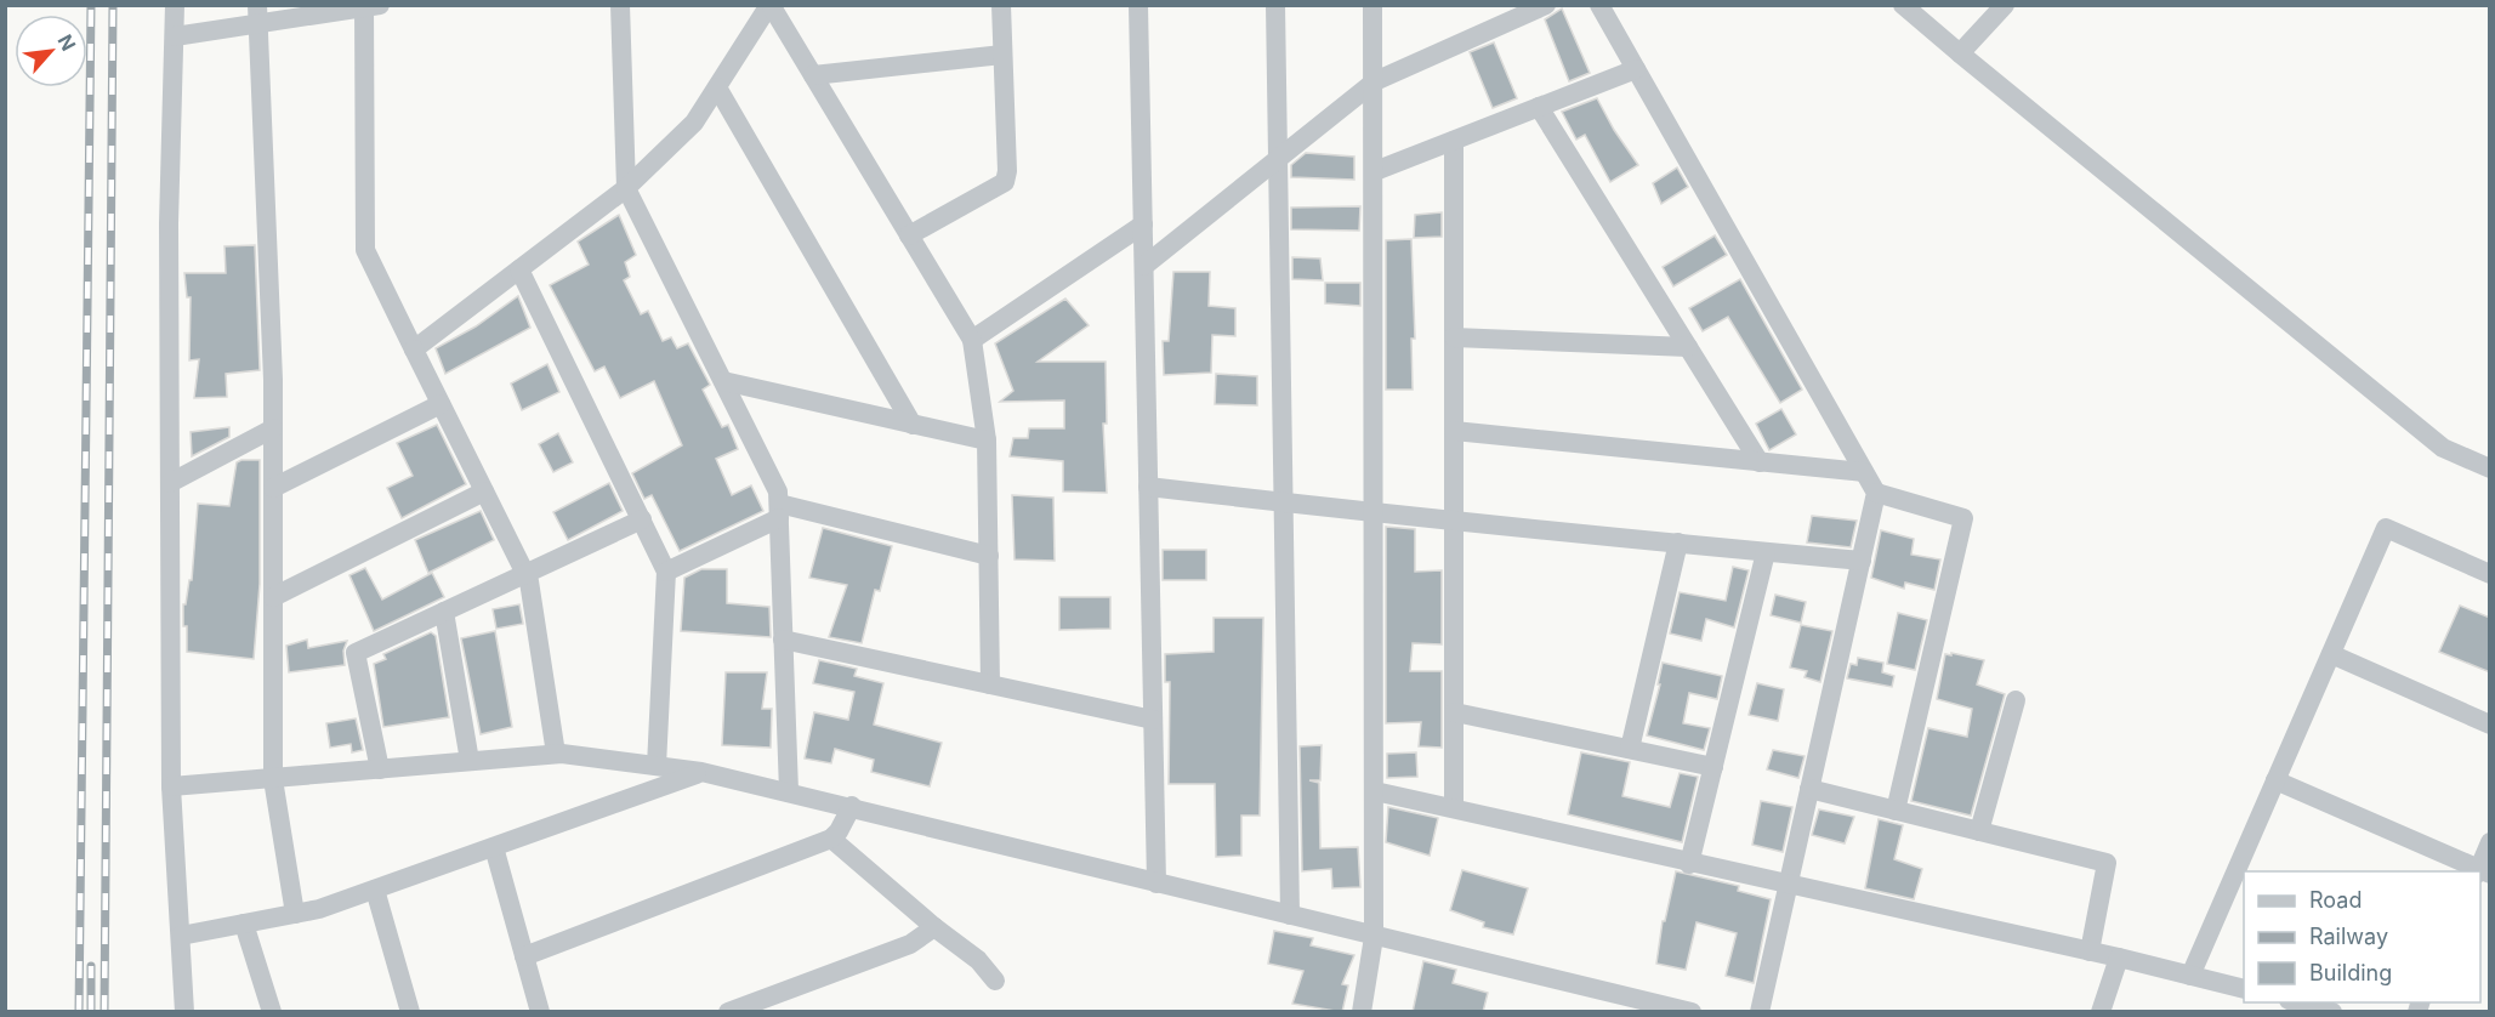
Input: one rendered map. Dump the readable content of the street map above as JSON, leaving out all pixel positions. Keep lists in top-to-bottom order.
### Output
{
  "legend": ["Road", "Railway", "Building"],
  "north": "top right"
}
